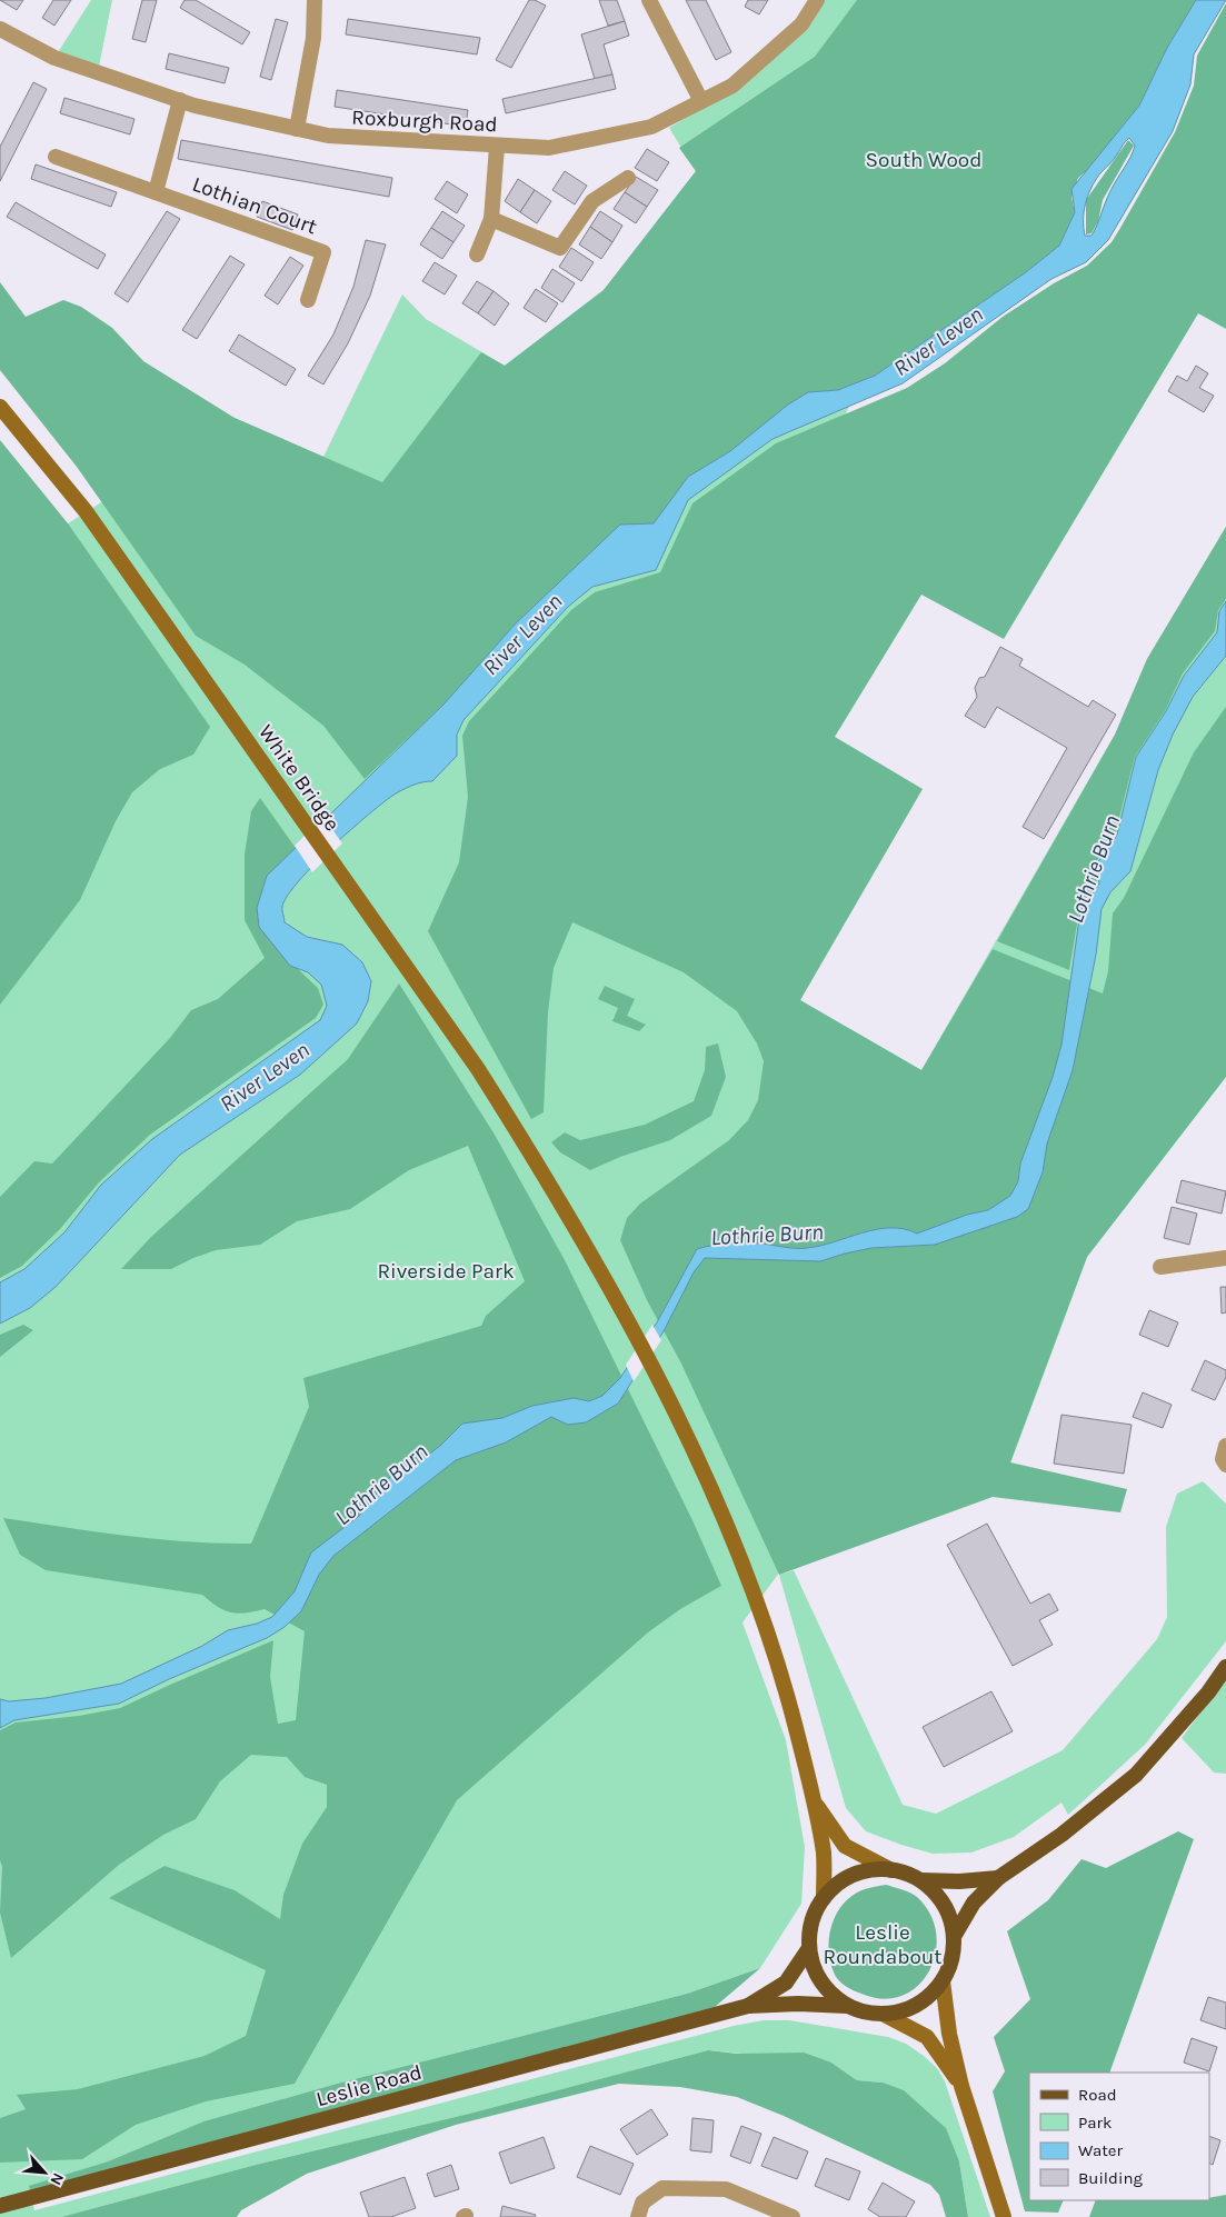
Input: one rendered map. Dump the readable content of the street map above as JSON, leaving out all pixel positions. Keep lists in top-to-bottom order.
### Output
{
  "streets": {
    "main road": ["White Bridge", "Leslie Road"],
    "street": ["Roxburgh Road", "Lothian Court"]
  },
  "water": ["River Leven", "Lothrie Burn"],
  "parks": ["South Wood", "Riverside Park", "Leslie Roundabout"],
  "legend": [
    "Road",
    "Park",
    "Water",
    "Building"
  ],
  "north": "bottom right"
}
